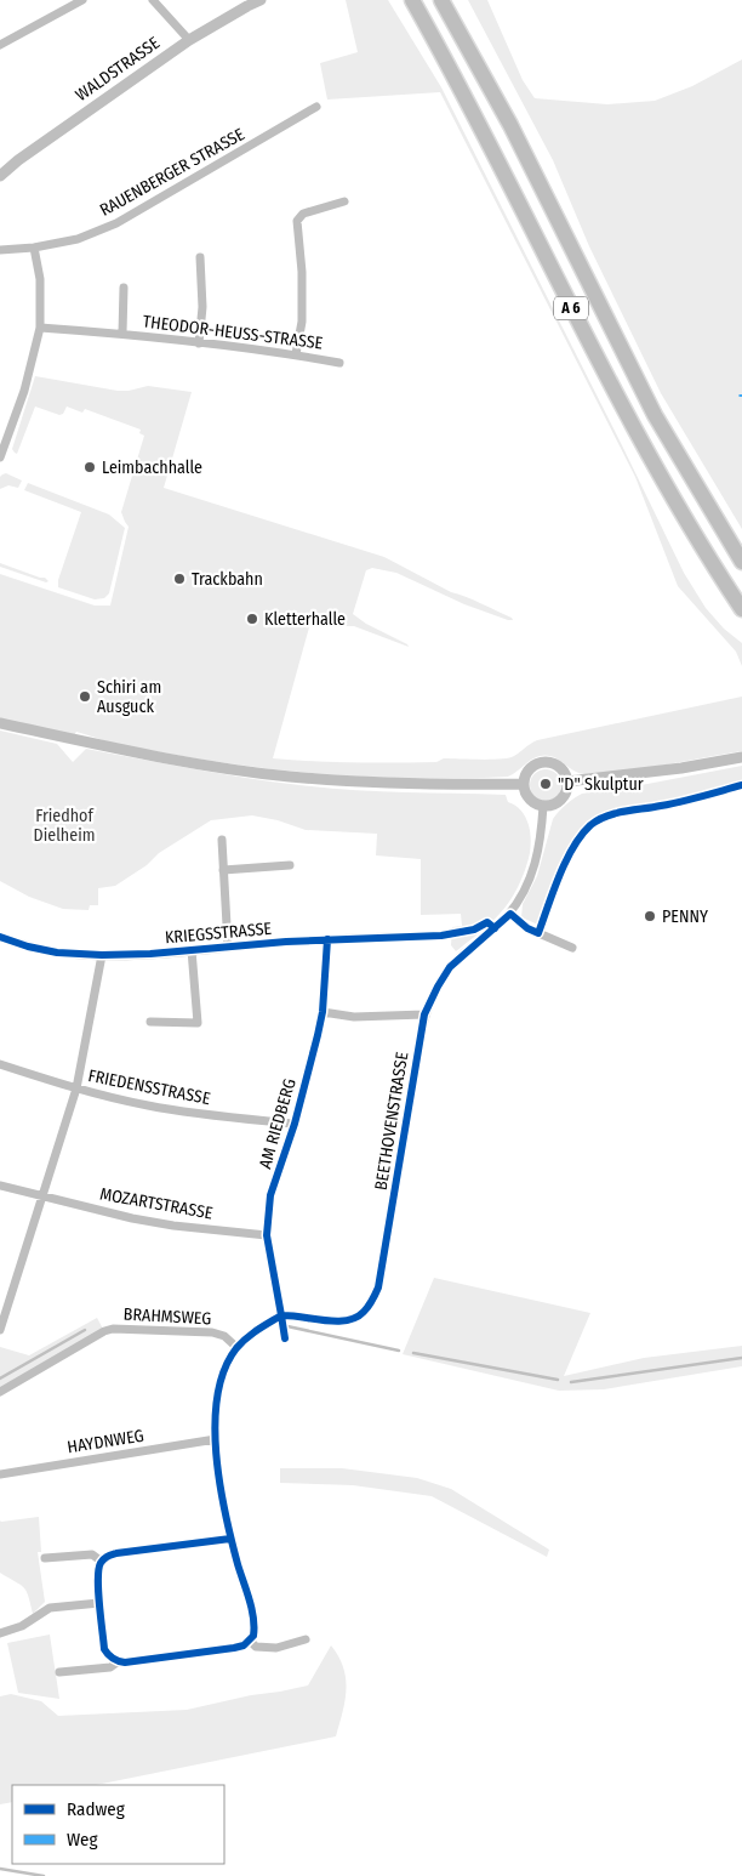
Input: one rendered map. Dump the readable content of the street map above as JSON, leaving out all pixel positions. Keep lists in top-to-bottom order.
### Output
{
  "streets": {
    "highway": ["A 6"],
    "street": [
      "WALDSTRASSE",
      "RAUENBERGER STRASSE",
      "THEODOR-HEUSS-STRASSE",
      "KRIEGSSTRASSE",
      "FRIEDENSSTRASSE",
      "BEETHOVENSTRASSE",
      "AM RIEDBERG",
      "MOZARTSTRASSE",
      "BRAHMSWEG",
      "HAYDNWEG"
    ]
  },
  "crossings": [
    ["KRIEGSSTRASSE", "AM RIEDBERG"],
    ["FRIEDENSSTRASSE", "AM RIEDBERG"],
    ["BEETHOVENSTRASSE", "AM RIEDBERG"],
    ["AM RIEDBERG", "MOZARTSTRASSE"]
  ],
  "parks": ["Friedhof Dielheim"],
  "places": [
    "Leimbachhalle",
    "Trackbahn",
    "Kletterhalle",
    "Schiri am Ausguck",
    "\"D\" Skulptur",
    "PENNY"
  ],
  "legend": ["Radweg", "Weg"]
}
